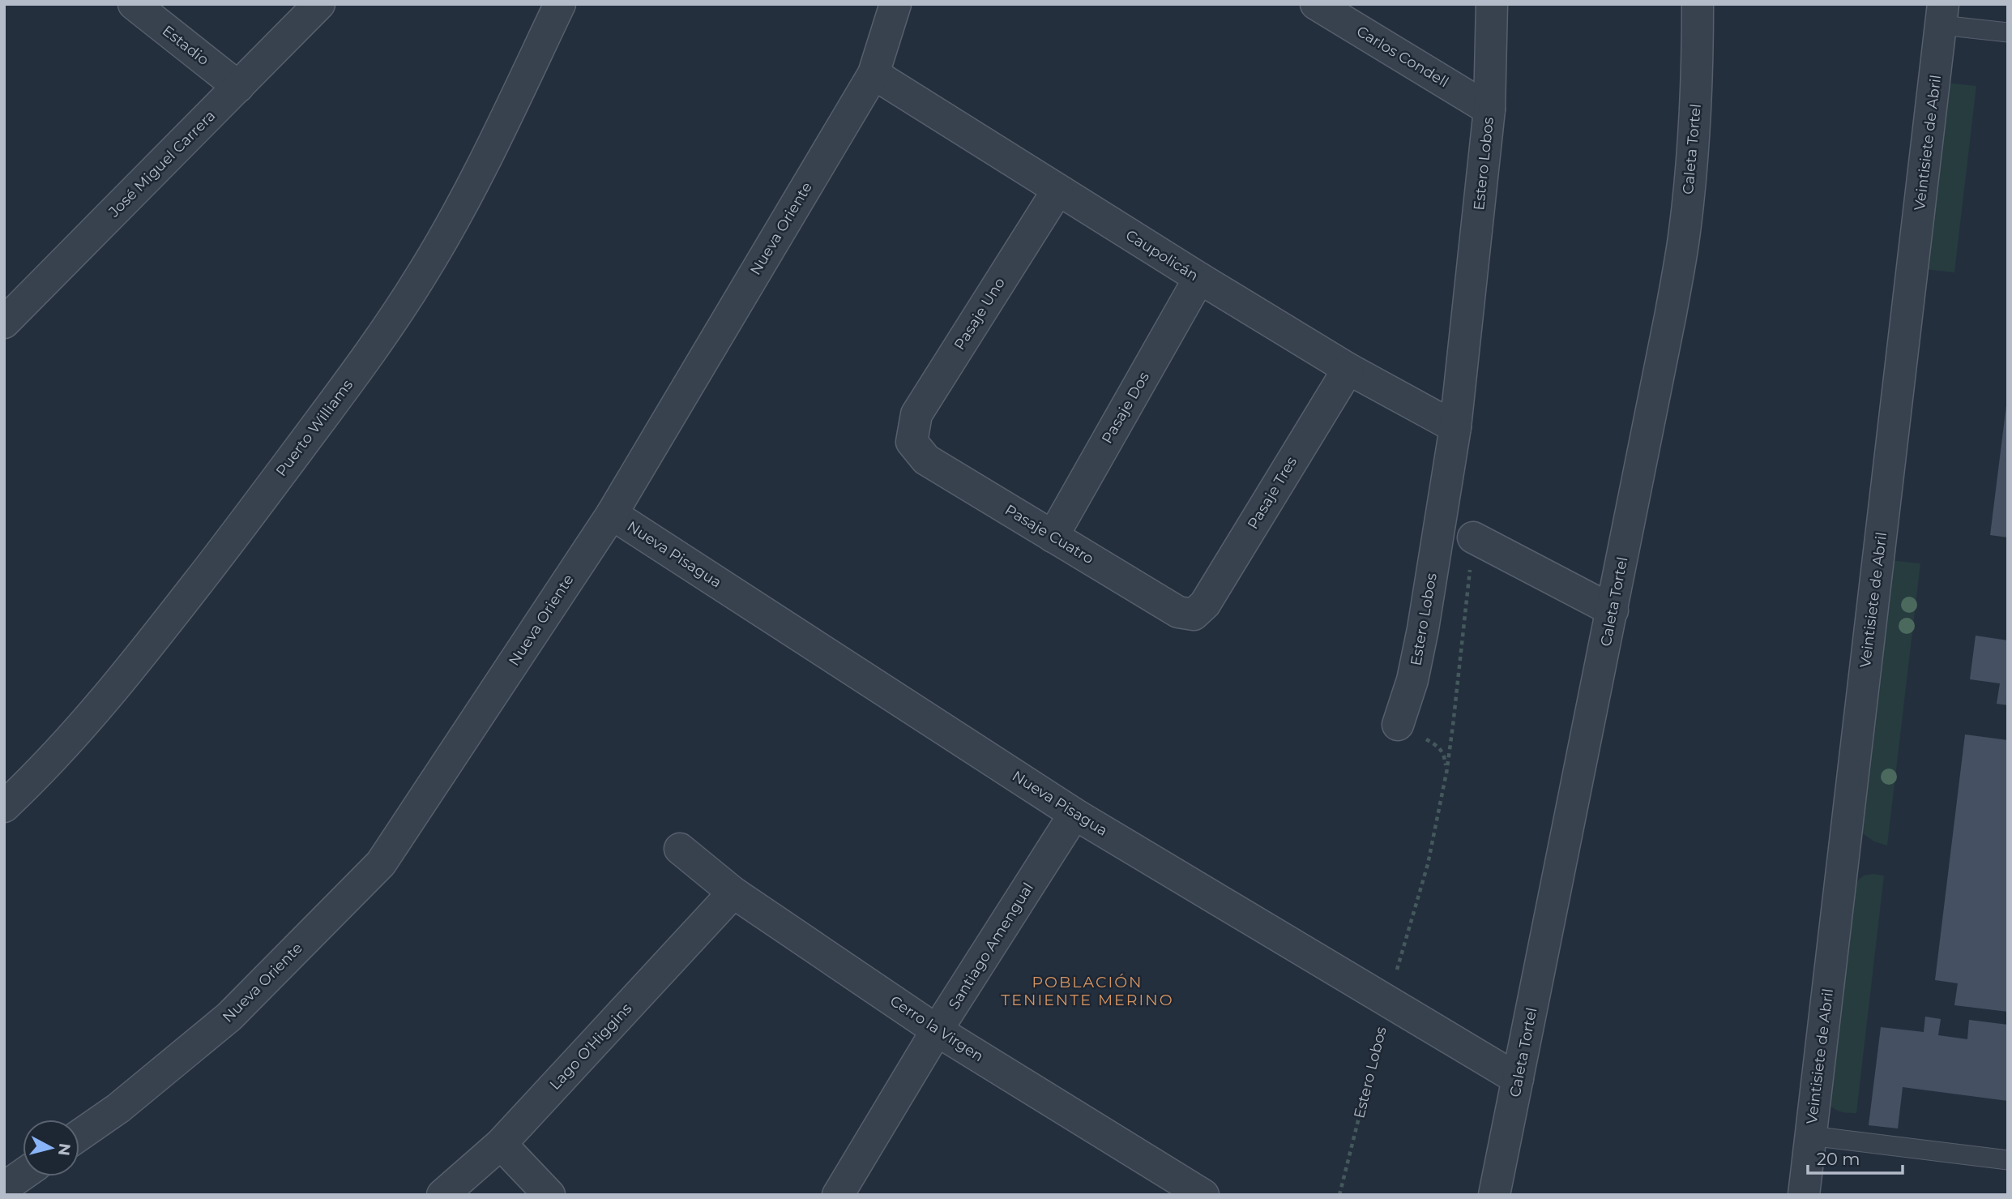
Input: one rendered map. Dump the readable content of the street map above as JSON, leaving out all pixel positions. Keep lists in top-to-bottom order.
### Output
{
  "streets": {
    "street": [
      "Estadio",
      "Carlos Condell",
      "Veintisiete de Abril",
      "Caleta Tortel",
      "José Miguel Carrera",
      "Estero Lobos",
      "Nueva Oriente",
      "Caupolicán",
      "Pasaje Uno",
      "Pasaje Dos",
      "Puerto Williams",
      "Pasaje Tres",
      "Pasaje Cuatro",
      "Nueva Pisagua",
      "Santiago Amengual",
      "Cerro la Virgen",
      "Lago O'Higgins"
    ]
  },
  "crossings": [
    ["Estadio", "José Miguel Carrera"],
    ["Carlos Condell", "Estero Lobos"],
    ["Caleta Tortel", "Nueva Pisagua"],
    ["Estero Lobos", "Caupolicán"],
    ["Estero Lobos", "Nueva Pisagua"],
    ["Nueva Oriente", "Caupolicán"],
    ["Nueva Oriente", "Nueva Pisagua"],
    ["Caupolicán", "Pasaje Uno"],
    ["Caupolicán", "Pasaje Dos"],
    ["Caupolicán", "Pasaje Tres"],
    ["Pasaje Uno", "Pasaje Cuatro"],
    ["Pasaje Dos", "Pasaje Cuatro"],
    ["Pasaje Tres", "Pasaje Cuatro"],
    ["Nueva Pisagua", "Santiago Amengual"],
    ["Santiago Amengual", "Cerro la Virgen"],
    ["Cerro la Virgen", "Lago O'Higgins"]
  ],
  "districts": ["POBLACIÓN TENIENTE MERINO"],
  "scale_bar": "20 m",
  "north": "right"
}
